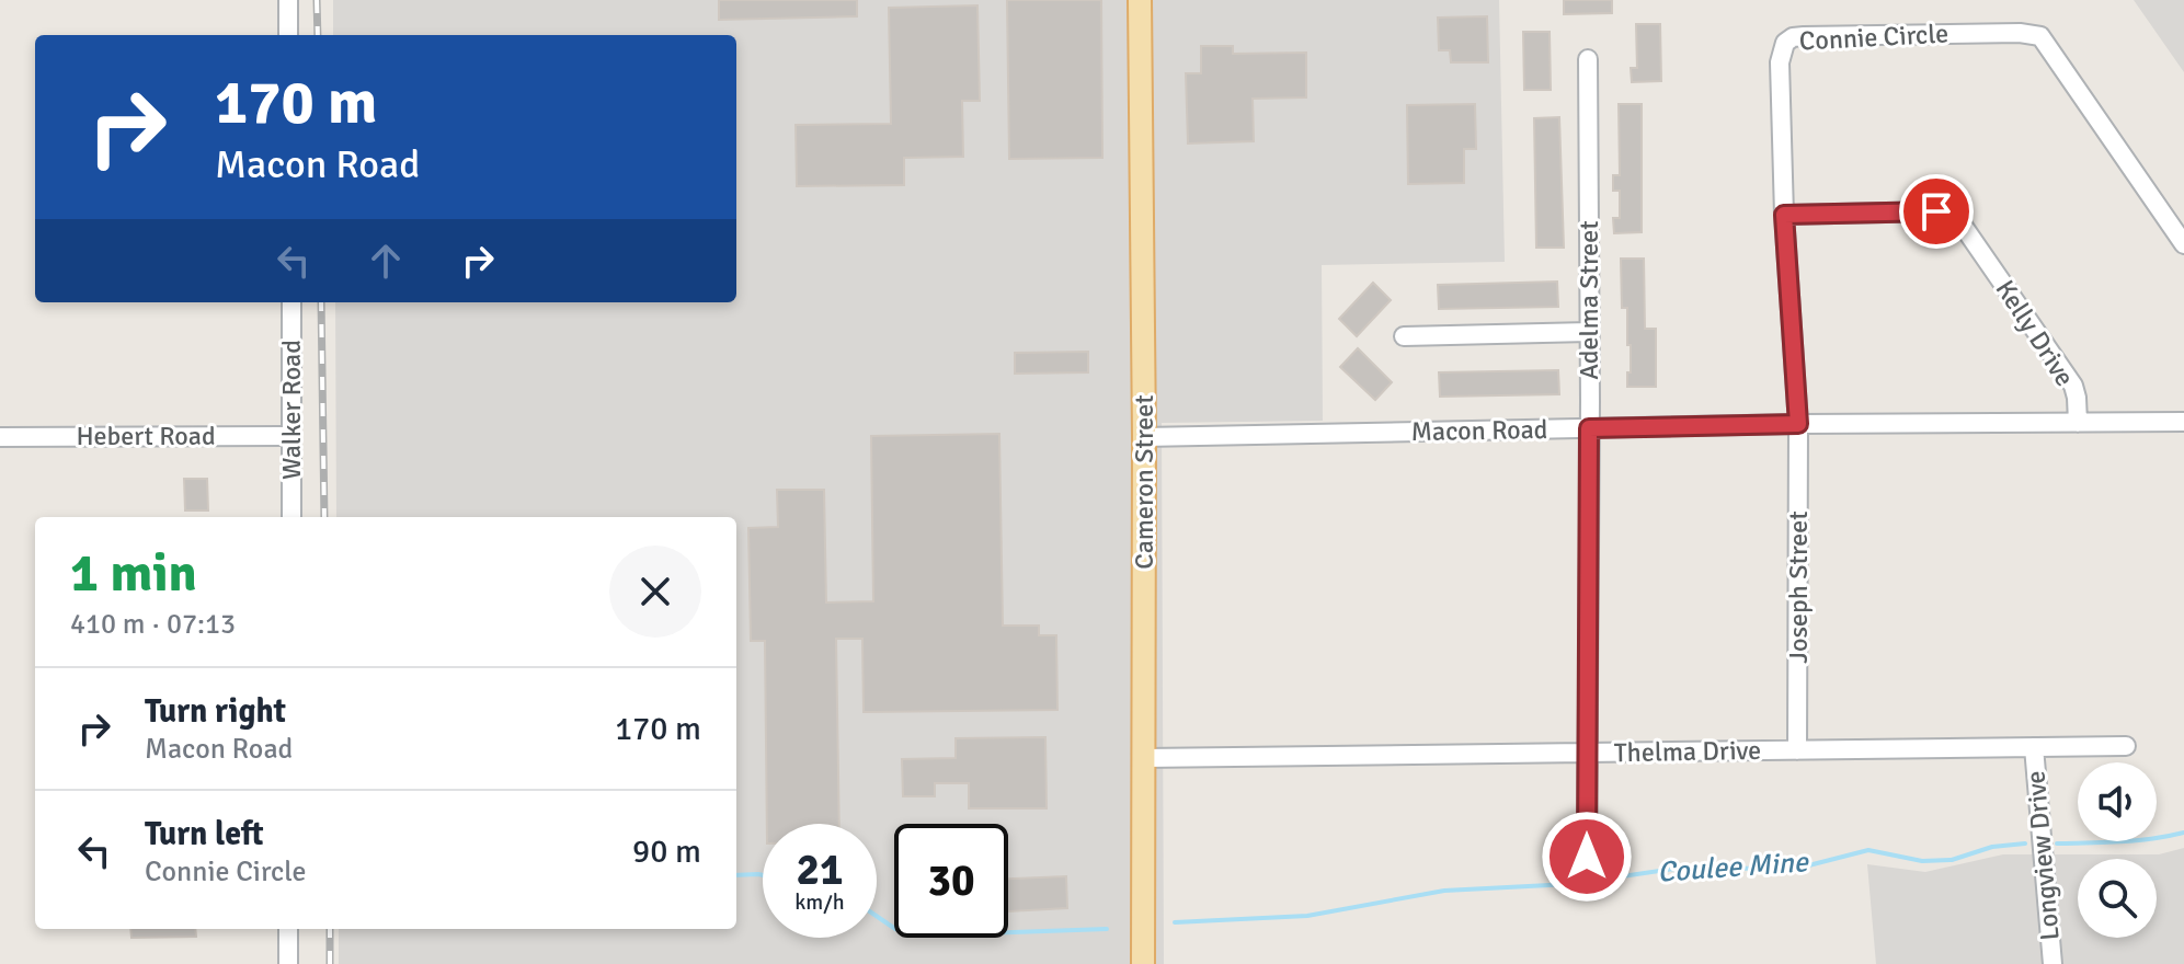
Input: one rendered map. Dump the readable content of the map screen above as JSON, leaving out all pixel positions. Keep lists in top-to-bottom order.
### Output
{
  "streets": {
    "main road": ["Cameron Street"],
    "street": [
      "Connie Circle",
      "Adelma Street",
      "Kelly Drive",
      "Walker Road",
      "Macon Road",
      "Hebert Road",
      "Joseph Street",
      "Thelma Drive",
      "Longview Drive"
    ]
  },
  "crossings": [
    ["Connie Circle", "Kelly Drive"],
    ["Connie Circle", "Macon Road"],
    ["Connie Circle", "Joseph Street"],
    ["Adelma Street", "Macon Road"],
    ["Adelma Street", "Thelma Drive"],
    ["Kelly Drive", "Macon Road"],
    ["Walker Road", "Hebert Road"],
    ["Macon Road", "Cameron Street"],
    ["Macon Road", "Joseph Street"],
    ["Cameron Street", "Thelma Drive"],
    ["Joseph Street", "Thelma Drive"],
    ["Thelma Drive", "Longview Drive"]
  ],
  "water": ["Coulee Mine"],
  "page": {
    "turn": ["170 m", "Macon Road"],
    "heading": ["1 min", "410 m · 07:13"],
    "list": [
      {
        "name": "Turn right",
        "note": "Macon Road",
        "value": "170 m"
      },
      {
        "name": "Turn left",
        "note": "Connie Circle",
        "value": "90 m"
      }
    ],
    "speed": "21 km/h",
    "limit": "30"
  }
}
